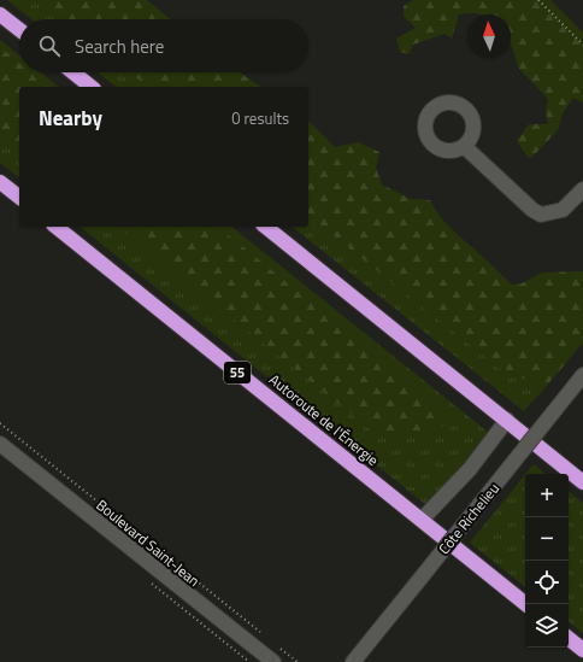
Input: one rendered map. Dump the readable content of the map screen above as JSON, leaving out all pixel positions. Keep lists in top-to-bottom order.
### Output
{
  "streets": {
    "highway": ["55", "Autoroute de l'Énergie"],
    "street": ["Côte Richelieu", "Boulevard Saint-Jean"]
  },
  "north": "top",
  "page": {
    "search": "Search here",
    "heading": ["Nearby", "0 results"],
    "map_buttons": ["+", "−"]
  }
}
